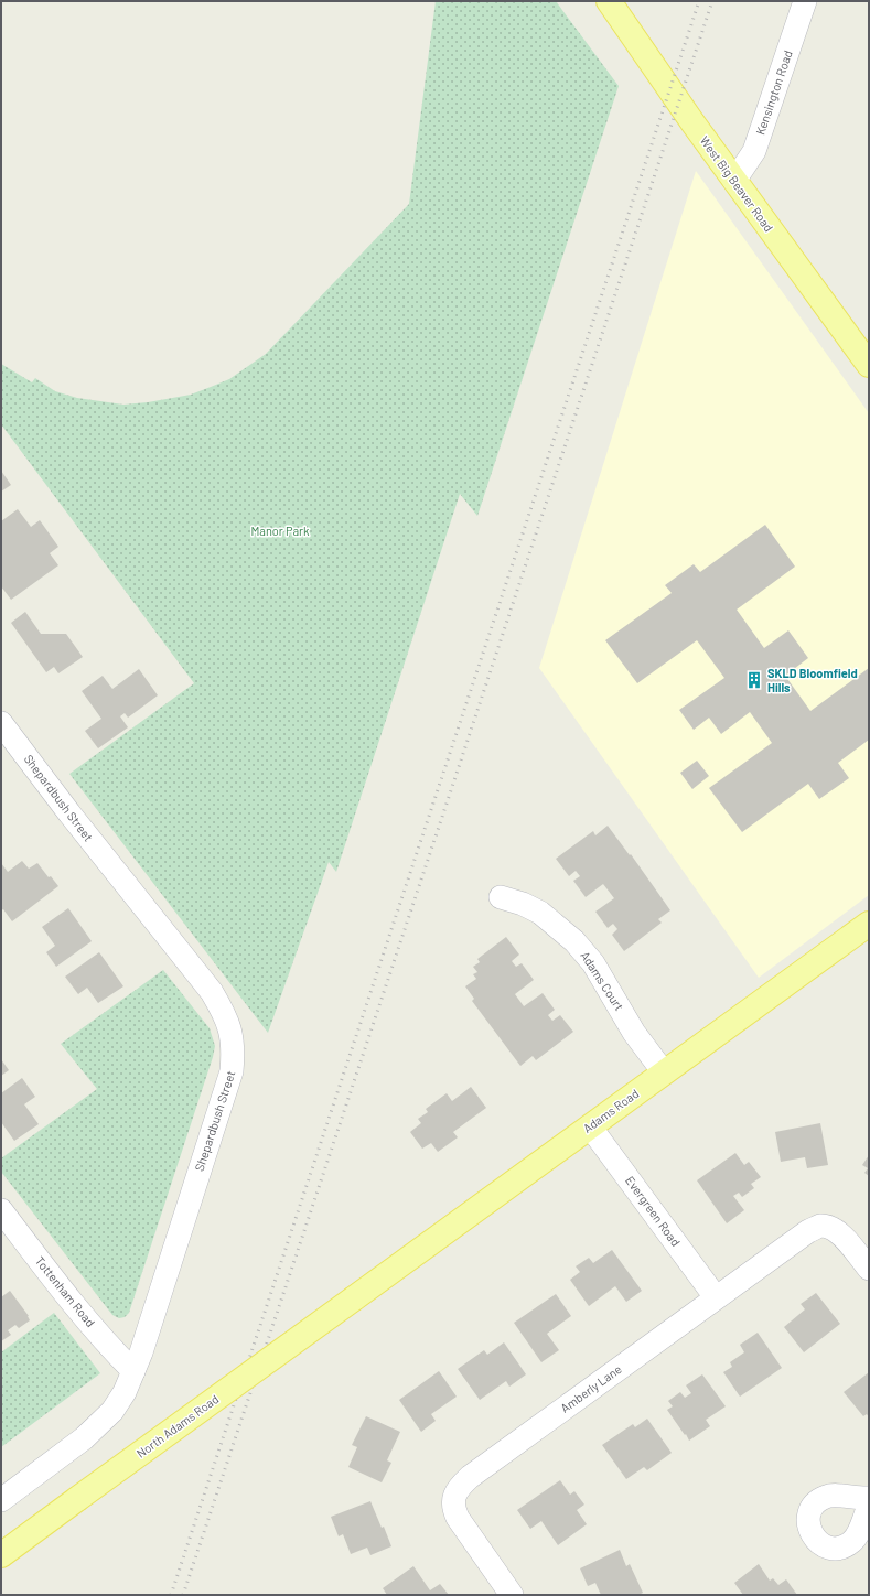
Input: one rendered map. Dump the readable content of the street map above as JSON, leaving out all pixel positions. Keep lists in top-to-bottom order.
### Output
{
  "streets": {
    "main road": ["West Big Beaver Road", "Adams Road", "North Adams Road"],
    "street": [
      "Kensington Road",
      "Shepardbush Street",
      "Adams Court",
      "Evergreen Road",
      "Tottenham Road",
      "Amberly Lane"
    ]
  },
  "crossings": [
    ["Kensington Road", "West Big Beaver Road"],
    ["Shepardbush Street", "Tottenham Road"],
    ["Adams Court", "Adams Road"],
    ["Adams Road", "Evergreen Road"],
    ["Adams Road", "North Adams Road"],
    ["Evergreen Road", "Amberly Lane"]
  ],
  "parks": ["Manor Park"],
  "places": {
    "building": ["SKLD Bloomfield Hills"]
  }
}
